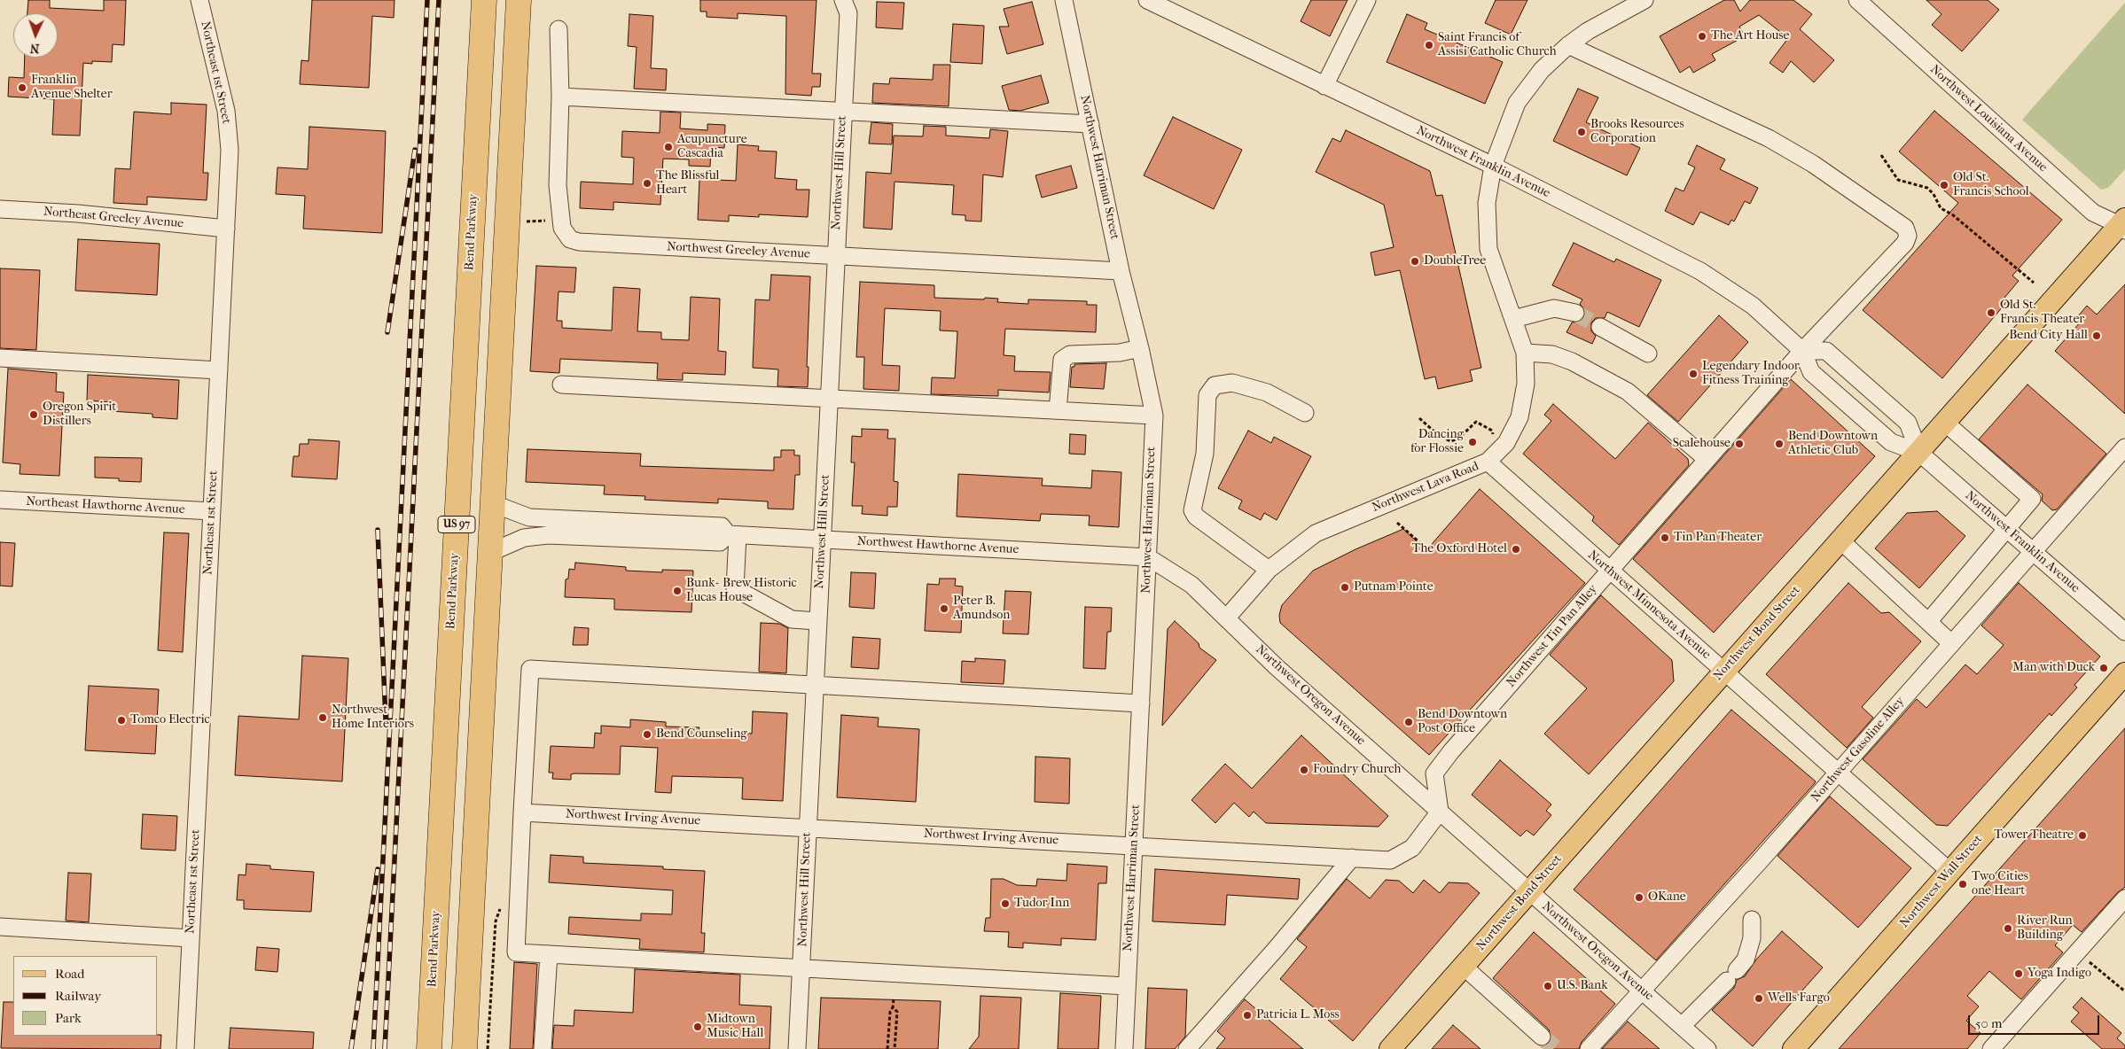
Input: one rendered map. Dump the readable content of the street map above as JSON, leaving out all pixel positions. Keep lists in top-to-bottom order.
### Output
{
  "streets": {
    "highway": ["Bend Parkway", "US 97"],
    "main road": ["Northwest Bond Street", "Northwest Wall Street"],
    "street": [
      "Northeast 1st Street",
      "Northwest Louisiana Avenue",
      "Northwest Franklin Avenue",
      "Northwest Harriman Street",
      "Northwest Hill Street",
      "Northeast Greeley Avenue",
      "Northwest Greeley Avenue",
      "Northwest Lava Road",
      "Northeast Hawthorne Avenue",
      "Northwest Hawthorne Avenue",
      "Northwest Minnesota Avenue",
      "Northwest Tin Pan Alley",
      "Northwest Oregon Avenue",
      "Northwest Gasoline Alley",
      "Northwest Irving Avenue"
    ]
  },
  "crossings": [
    ["Northeast 1st Street", "Northeast Greeley Avenue"],
    ["Northeast 1st Street", "Northeast Hawthorne Avenue"],
    ["Northwest Louisiana Avenue", "Northwest Bond Street"],
    ["Northwest Franklin Avenue", "Northwest Lava Road"],
    ["Northwest Franklin Avenue", "Northwest Bond Street"],
    ["Northwest Franklin Avenue", "Northwest Tin Pan Alley"],
    ["Northwest Franklin Avenue", "Northwest Gasoline Alley"],
    ["Northwest Harriman Street", "Northwest Greeley Avenue"],
    ["Northwest Harriman Street", "Northwest Hawthorne Avenue"],
    ["Northwest Harriman Street", "Northwest Oregon Avenue"],
    ["Northwest Harriman Street", "Northwest Irving Avenue"],
    ["Northwest Hill Street", "Northwest Greeley Avenue"],
    ["Northwest Hill Street", "Northwest Hawthorne Avenue"],
    ["Northwest Hill Street", "Northwest Irving Avenue"],
    ["Northwest Lava Road", "Northwest Minnesota Avenue"],
    ["Northwest Lava Road", "Northwest Tin Pan Alley"],
    ["Northwest Lava Road", "Northwest Oregon Avenue"],
    ["US 97", "Northwest Hawthorne Avenue"],
    ["Northwest Hawthorne Avenue", "Northwest Oregon Avenue"],
    ["Northwest Minnesota Avenue", "Northwest Bond Street"],
    ["Northwest Minnesota Avenue", "Northwest Tin Pan Alley"],
    ["Northwest Minnesota Avenue", "Northwest Gasoline Alley"],
    ["Northwest Minnesota Avenue", "Northwest Wall Street"],
    ["Northwest Bond Street", "Northwest Oregon Avenue"],
    ["Northwest Tin Pan Alley", "Northwest Oregon Avenue"],
    ["Northwest Tin Pan Alley", "Northwest Irving Avenue"],
    ["Northwest Oregon Avenue", "Northwest Gasoline Alley"],
    ["Northwest Oregon Avenue", "Northwest Irving Avenue"]
  ],
  "places": [
    "The Art House",
    "Saint Francis of Assisi Catholic Church",
    "Franklin Avenue Shelter",
    "Brooks Resources Corporation",
    "Acupuncture Cascadia",
    "The Blissful Heart",
    "Old St. Francis School",
    "DoubleTree",
    "Old St. Francis Theater",
    "Bend City Hall",
    "Legendary Indoor Fitness Training",
    "Oregon Spirit Distillers",
    "Dancing for Flossie",
    "Scalehouse",
    "Bend Downtown Athletic Club",
    "Tin Pan Theater",
    "The Oxford Hotel",
    "Putnam Pointe",
    "Bunk+ Brew Historic Lucas House",
    "Peter B. Amundson",
    "Man with Duck",
    "Northwest Home Interiors",
    "Tomco Electric",
    "Bend Downtown Post Office",
    "Bend Counseling",
    "Foundry Church",
    "Tower Theatre",
    "Two Cities one Heart",
    "OKane",
    "Tudor Inn",
    "River Run Building",
    "Yoga Indigo",
    "U.S. Bank",
    "Wells Fargo",
    "Patricia L. Moss",
    "Midtown Music Hall"
  ],
  "legend": ["Road", "Railway", "Park"],
  "scale_bar": "50 m",
  "north": "bottom"
}
